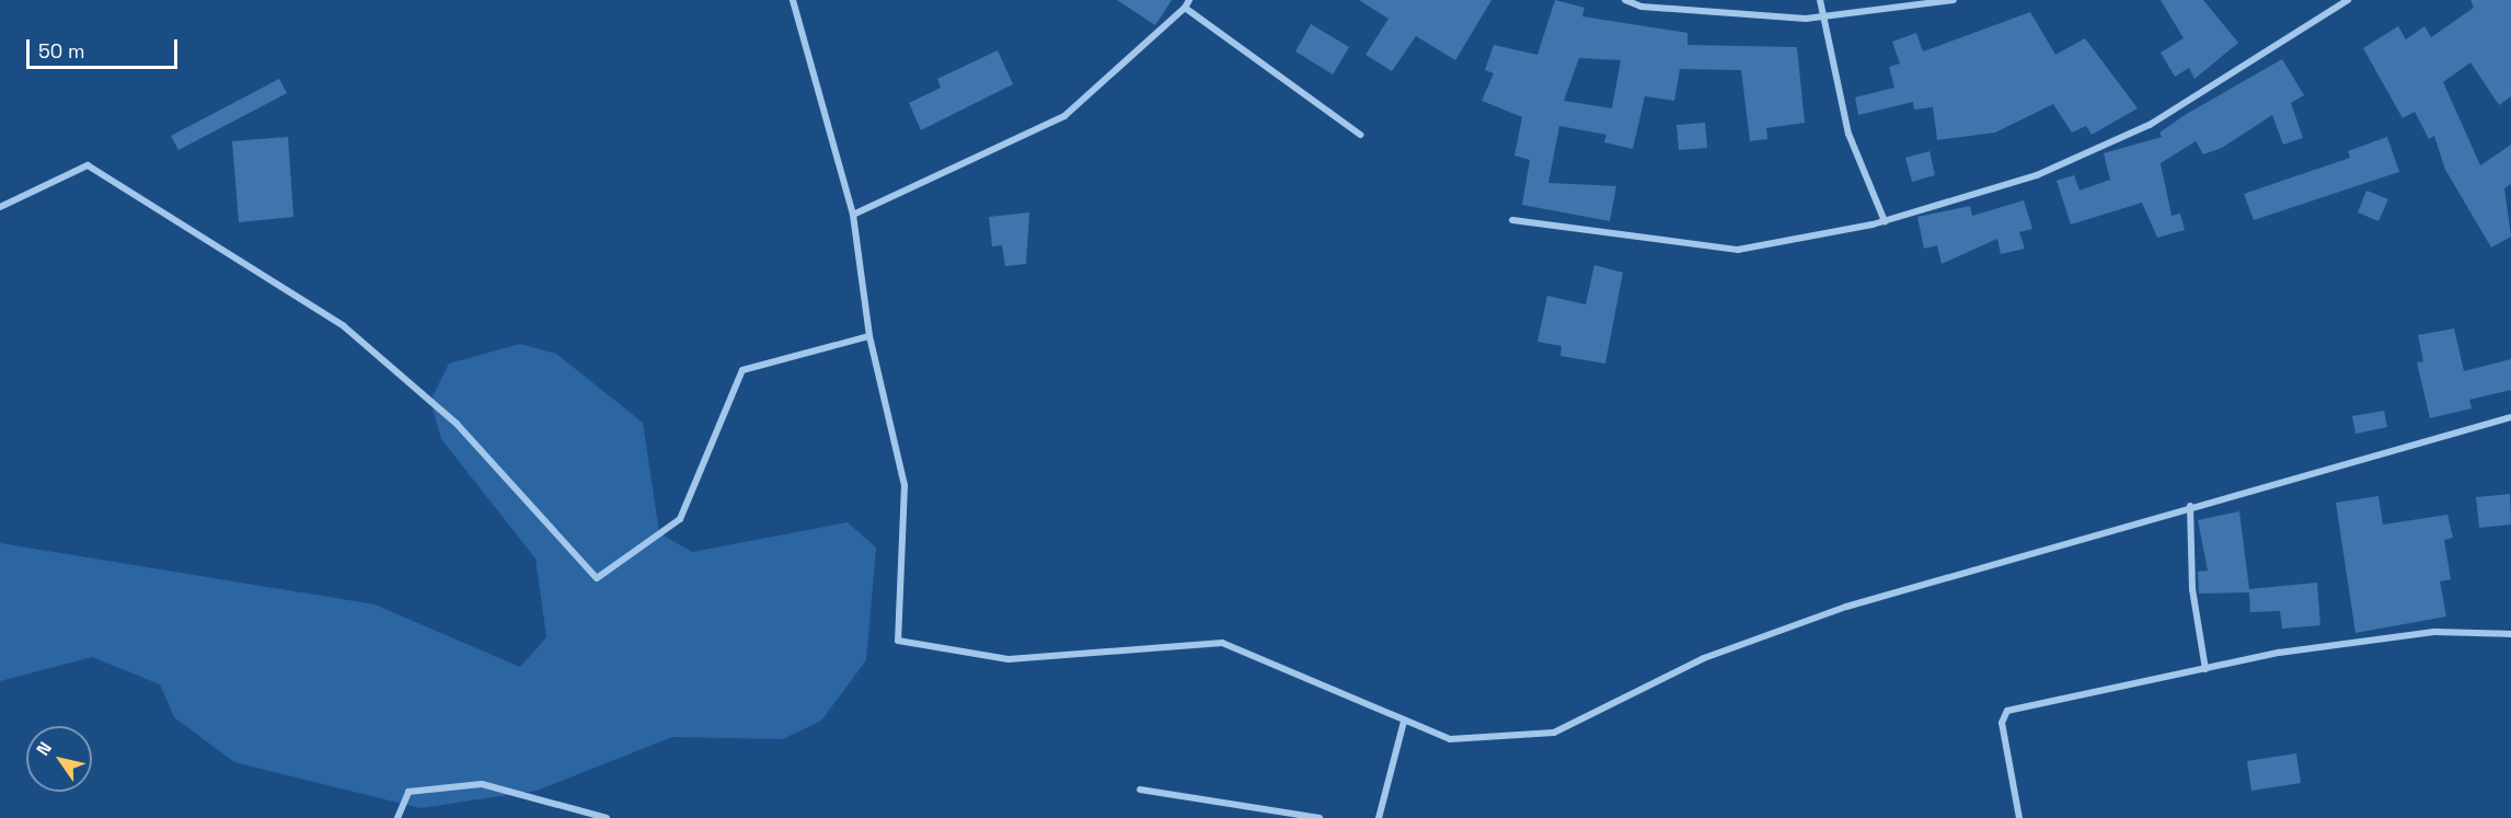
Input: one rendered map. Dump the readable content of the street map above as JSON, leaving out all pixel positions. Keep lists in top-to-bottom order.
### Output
{
  "scale_bar": "50 m",
  "north": "top left"
}
